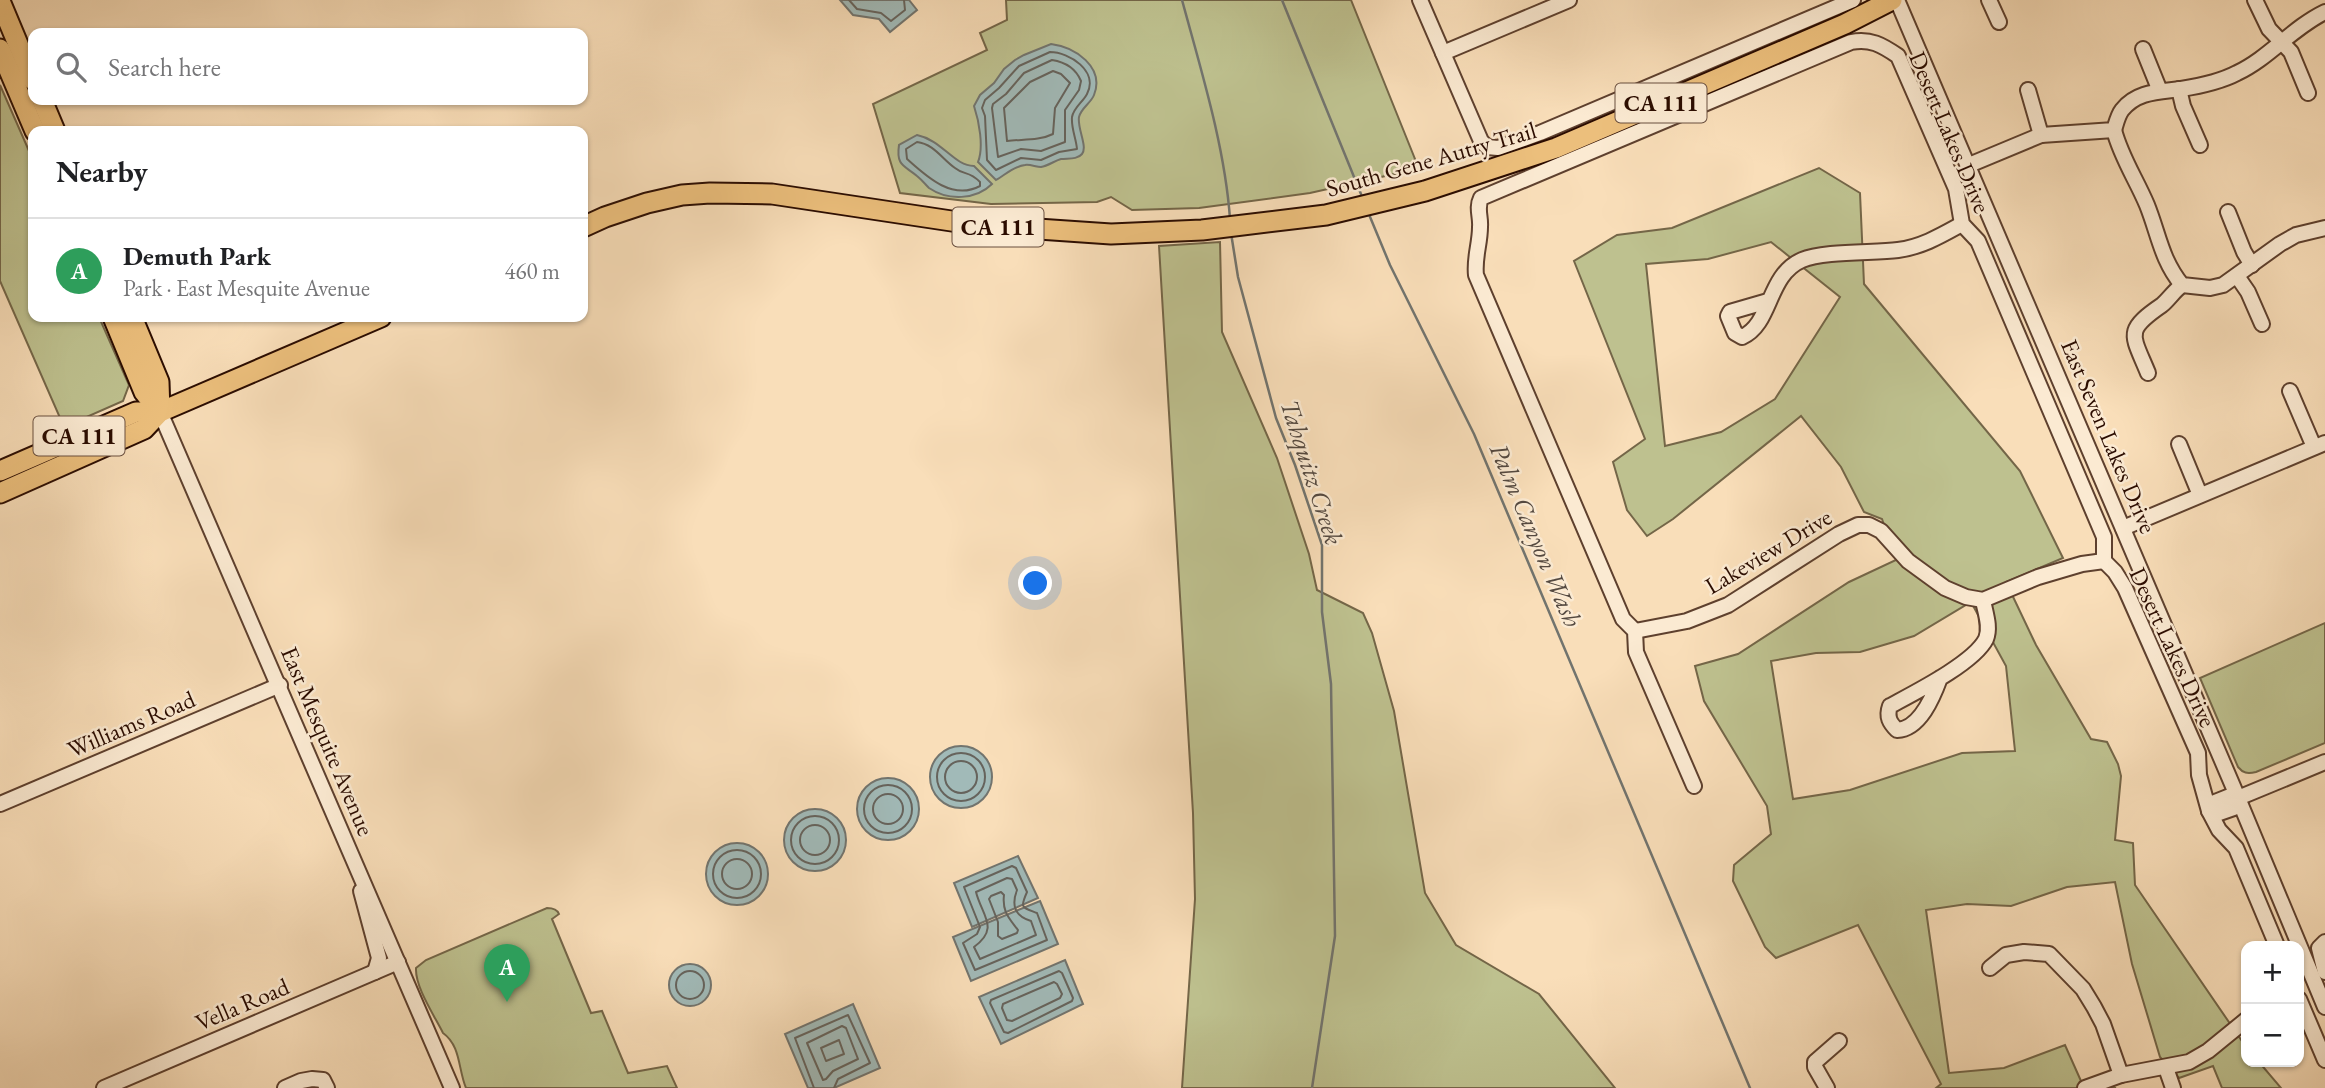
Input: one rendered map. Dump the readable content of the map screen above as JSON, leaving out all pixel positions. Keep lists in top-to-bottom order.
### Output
{
  "streets": {
    "main road": ["CA 111", "South Gene Autry Trail"],
    "street": [
      "Desert Lakes Drive",
      "East Seven Lakes Drive",
      "Lakeview Drive",
      "Williams Road",
      "East Mesquite Avenue",
      "Vella Road"
    ]
  },
  "crossings": [
    ["CA 111", "East Mesquite Avenue"],
    ["Desert Lakes Drive", "Lakeview Drive"],
    ["Williams Road", "East Mesquite Avenue"],
    ["East Mesquite Avenue", "Vella Road"]
  ],
  "water": ["Tahquitz Creek", "Palm Canyon Wash"],
  "page": {
    "search": "Search here",
    "heading": "Nearby",
    "list": [
      {
        "mark": "A",
        "name": "Demuth Park",
        "note": "Park · East Mesquite Avenue",
        "value": "460 m"
      }
    ],
    "map_buttons": ["+", "−"],
    "pins": "A"
  }
}
